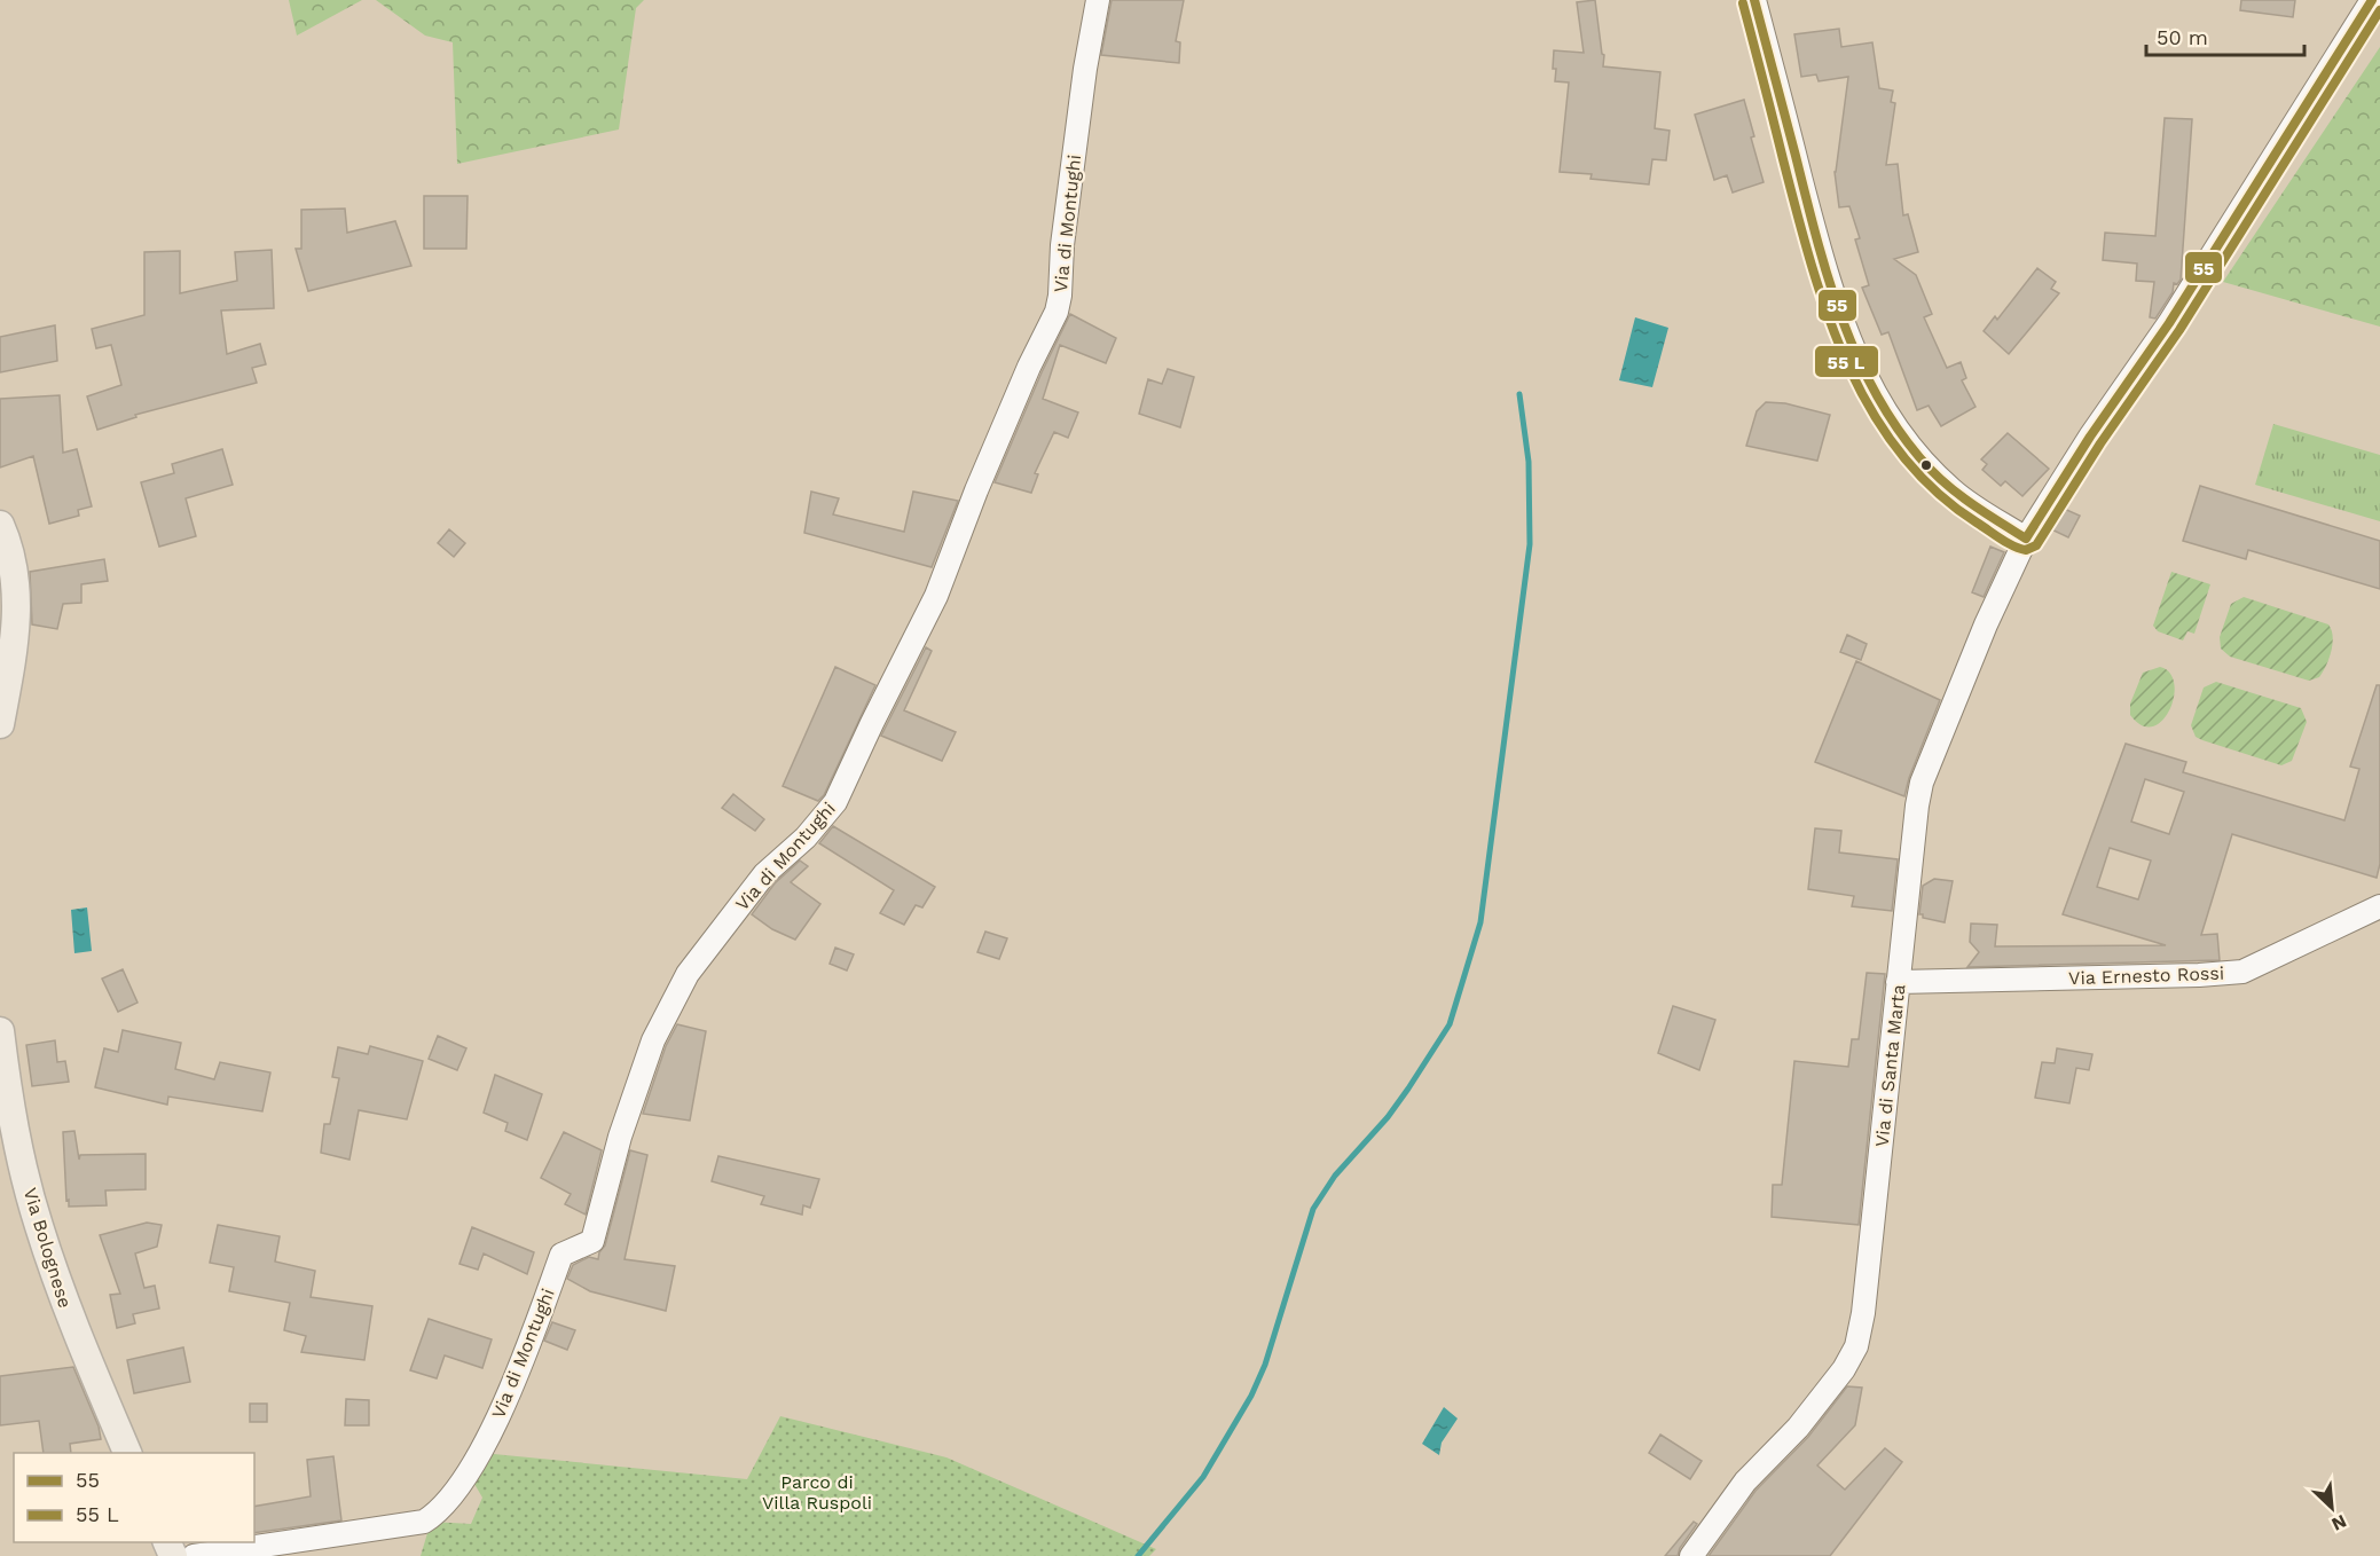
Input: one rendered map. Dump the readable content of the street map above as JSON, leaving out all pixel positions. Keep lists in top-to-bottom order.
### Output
{
  "streets": {
    "main road": ["Via Bolognese"],
    "street": ["Via di Montughi", "Via Ernesto Rossi", "Via di Santa Marta"]
  },
  "crossings": [
    ["Via Ernesto Rossi", "Via di Santa Marta"]
  ],
  "parks": ["Parco di Villa Ruspoli"],
  "lines": ["transit line 55"],
  "legend": ["55", "55 L"],
  "scale_bar": "50 m",
  "north": "bottom right"
}
